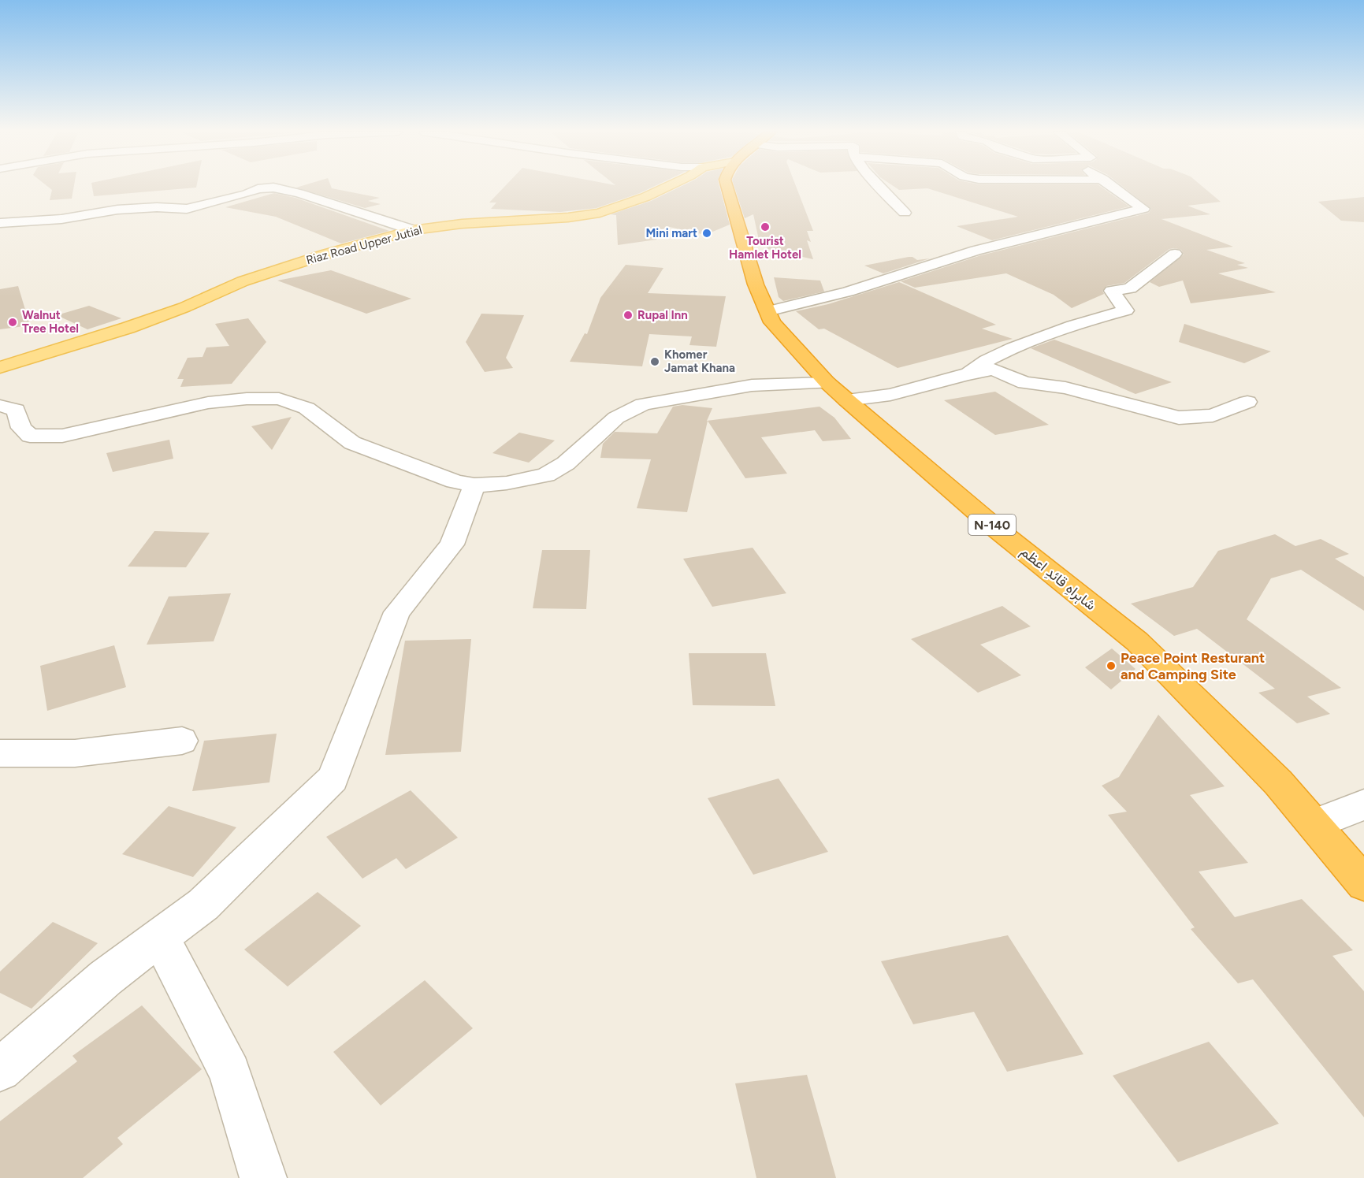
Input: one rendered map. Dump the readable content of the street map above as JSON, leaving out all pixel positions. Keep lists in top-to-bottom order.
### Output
{
  "streets": {
    "highway": ["N-140", "شاہراہِ قائدِ اعظم"],
    "main road": ["Riaz Road Upper Jutial"]
  },
  "places": [
    "Tourist Hamlet Hotel",
    "Mini mart",
    "Rupal Inn",
    "Walnut Tree Hotel",
    "Khomer Jamat Khana",
    "Peace Point Resturant and Camping Site"
  ]
}
